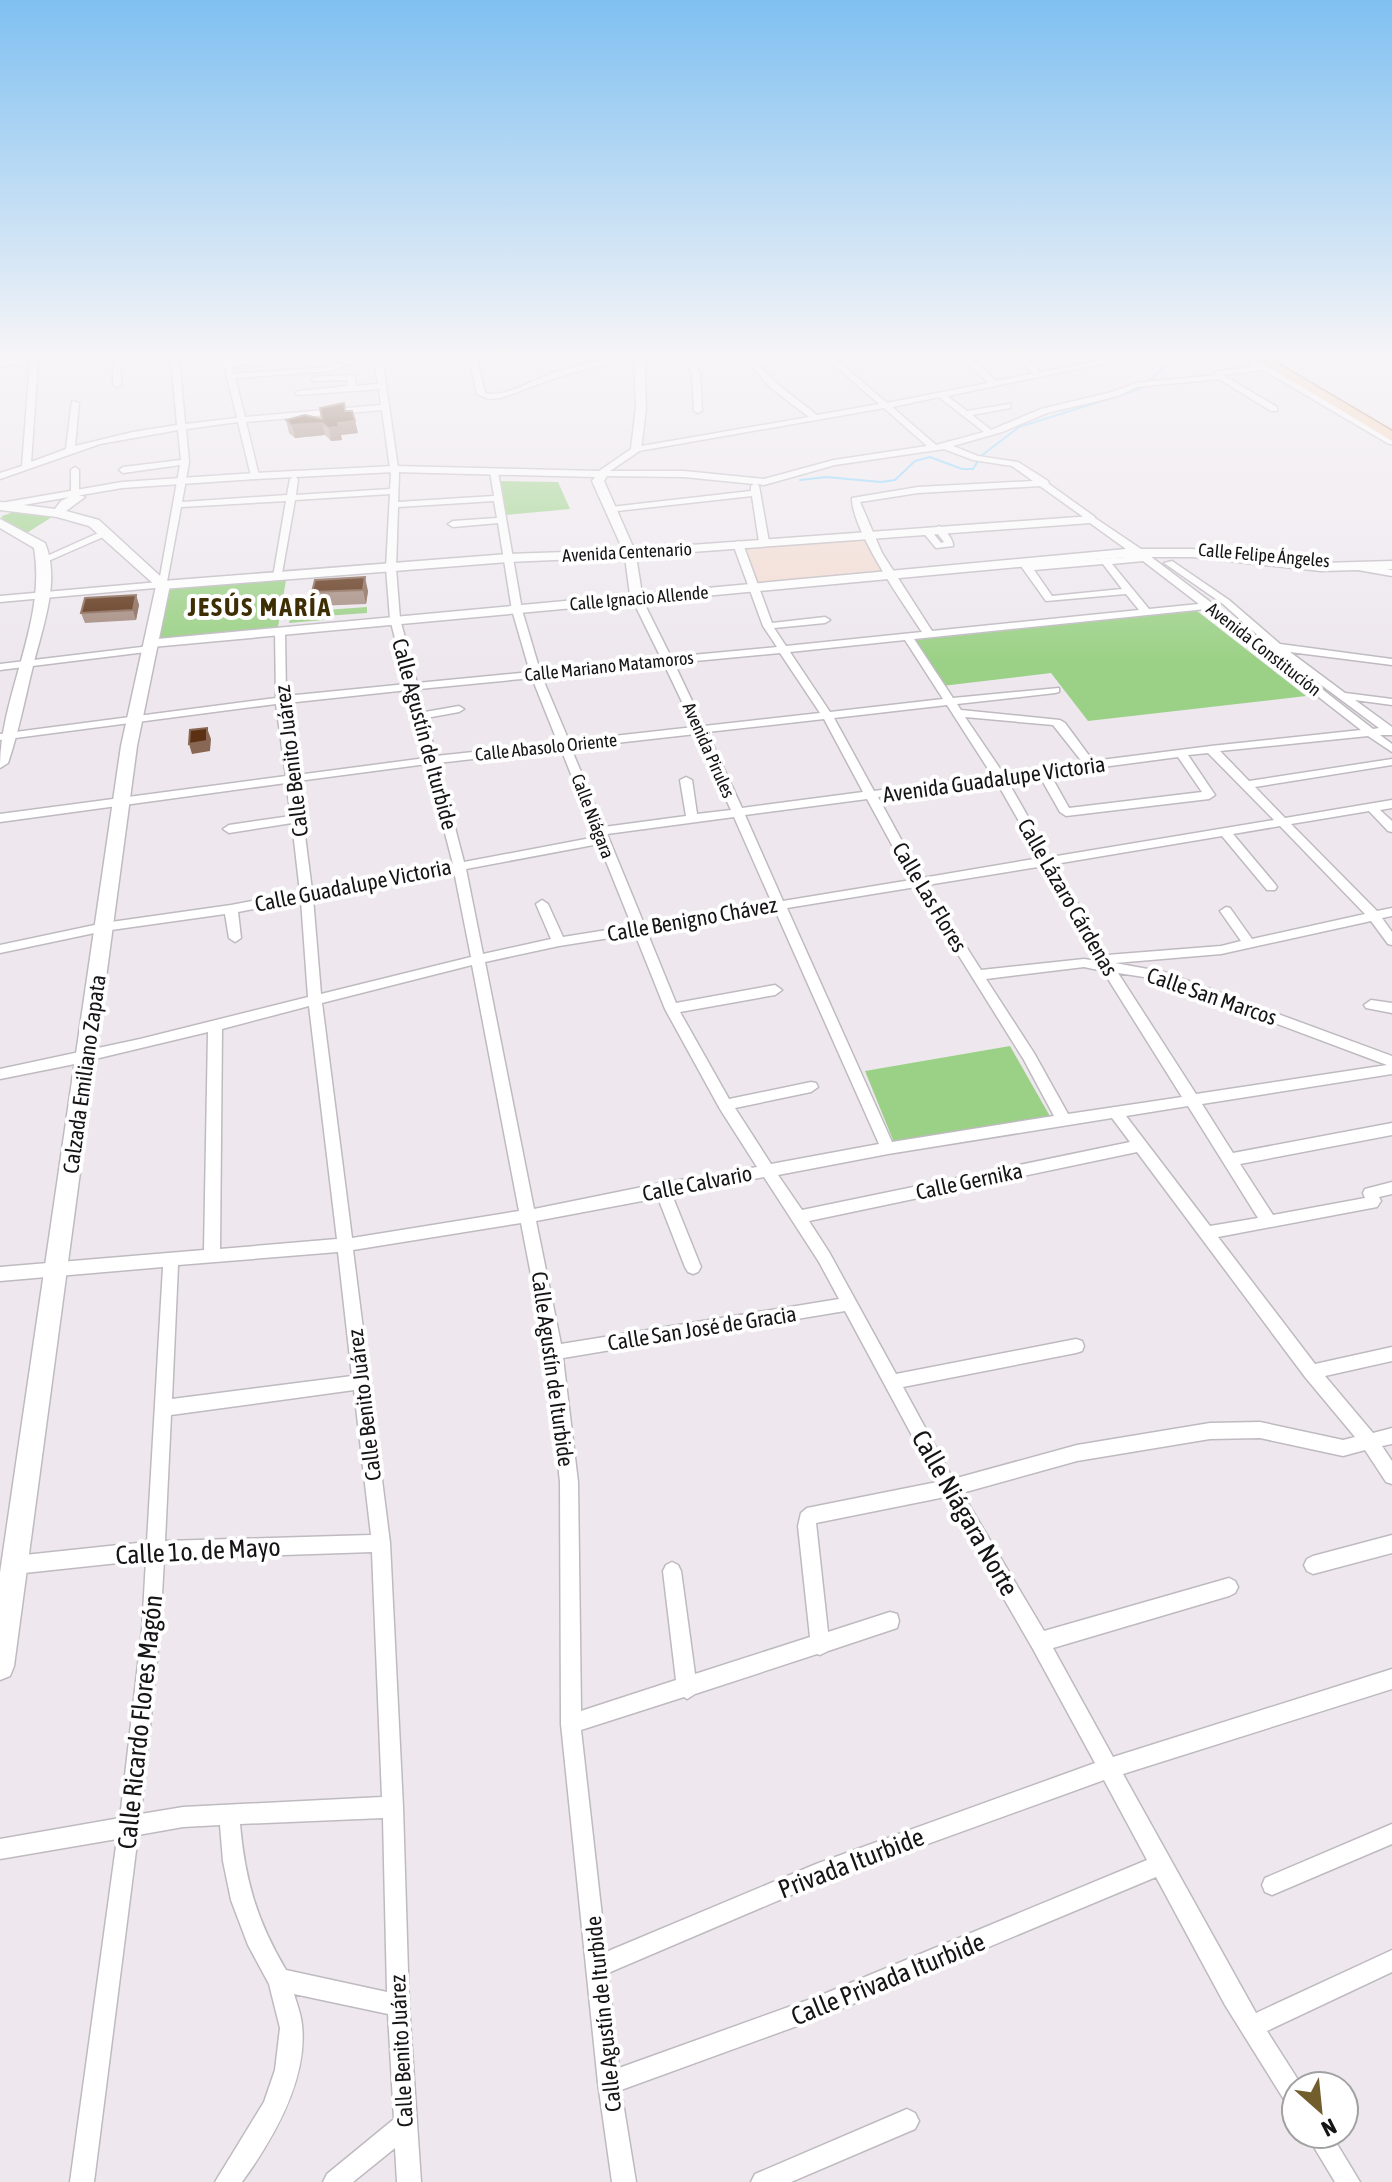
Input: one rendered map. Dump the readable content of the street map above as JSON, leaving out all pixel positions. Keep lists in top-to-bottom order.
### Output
{
  "streets": {
    "main road": ["Calzada Emiliano Zapata"],
    "street": [
      "Avenida Centenario",
      "Calle Felipe Ángeles",
      "Calle Ignacio Allende",
      "Avenida Constitución",
      "Calle Mariano Matamoros",
      "Calle Agustín de Iturbide",
      "Calle Abasolo Oriente",
      "Avenida Pirules",
      "Calle Benito Juárez",
      "Avenida Guadalupe Victoria",
      "Calle Niágara",
      "Calle Guadalupe Victoria",
      "Calle Las Flores",
      "Calle Lázaro Cárdenas",
      "Calle Benigno Chávez",
      "Calle San Marcos",
      "Calle Gernika",
      "Calle Calvario",
      "Calle San José de Gracia",
      "Calle Niágara Norte",
      "Calle 1o. de Mayo",
      "Calle Ricardo Flores Magón",
      "Privada Iturbide",
      "Calle Privada Iturbide"
    ]
  },
  "crossings": [
    ["Avenida Centenario", "Calle Agustín de Iturbide"],
    ["Avenida Centenario", "Avenida Pirules"],
    ["Avenida Centenario", "Calle Niágara"],
    ["Avenida Centenario", "Calle Las Flores"],
    ["Avenida Centenario", "Calzada Emiliano Zapata"],
    ["Calle Felipe Ángeles", "Calle Ignacio Allende"],
    ["Calle Felipe Ángeles", "Avenida Constitución"],
    ["Calle Ignacio Allende", "Avenida Constitución"],
    ["Calle Ignacio Allende", "Calle Agustín de Iturbide"],
    ["Calle Ignacio Allende", "Avenida Pirules"],
    ["Calle Ignacio Allende", "Calle Benito Juárez"],
    ["Calle Ignacio Allende", "Calle Niágara"],
    ["Calle Ignacio Allende", "Calle Las Flores"],
    ["Calle Ignacio Allende", "Calzada Emiliano Zapata"],
    ["Avenida Constitución", "Calle Mariano Matamoros"],
    ["Avenida Constitución", "Avenida Guadalupe Victoria"],
    ["Calle Mariano Matamoros", "Calle Agustín de Iturbide"],
    ["Calle Mariano Matamoros", "Avenida Pirules"],
    ["Calle Mariano Matamoros", "Calle Benito Juárez"],
    ["Calle Mariano Matamoros", "Calle Niágara"],
    ["Calle Mariano Matamoros", "Calle Las Flores"],
    ["Calle Mariano Matamoros", "Calle Lázaro Cárdenas"],
    ["Calle Mariano Matamoros", "Calzada Emiliano Zapata"],
    ["Calle Agustín de Iturbide", "Calle Abasolo Oriente"],
    ["Calle Agustín de Iturbide", "Calle Guadalupe Victoria"],
    ["Calle Agustín de Iturbide", "Calle Benigno Chávez"],
    ["Calle Agustín de Iturbide", "Calle Calvario"],
    ["Calle Agustín de Iturbide", "Calle San José de Gracia"],
    ["Calle Agustín de Iturbide", "Privada Iturbide"],
    ["Calle Agustín de Iturbide", "Calle Privada Iturbide"],
    ["Calle Abasolo Oriente", "Avenida Pirules"],
    ["Calle Abasolo Oriente", "Calle Benito Juárez"],
    ["Calle Abasolo Oriente", "Calle Niágara"],
    ["Calle Abasolo Oriente", "Calle Las Flores"],
    ["Calle Abasolo Oriente", "Calle Lázaro Cárdenas"],
    ["Calle Abasolo Oriente", "Calzada Emiliano Zapata"],
    ["Avenida Pirules", "Avenida Guadalupe Victoria"],
    ["Avenida Pirules", "Calle Benigno Chávez"],
    ["Avenida Pirules", "Calle Calvario"],
    ["Calle Benito Juárez", "Calle Guadalupe Victoria"],
    ["Calle Benito Juárez", "Calle Benigno Chávez"],
    ["Calle Benito Juárez", "Calle Calvario"],
    ["Calle Benito Juárez", "Calle 1o. de Mayo"],
    ["Avenida Guadalupe Victoria", "Calle Niágara"],
    ["Avenida Guadalupe Victoria", "Calle Guadalupe Victoria"],
    ["Avenida Guadalupe Victoria", "Calle Las Flores"],
    ["Avenida Guadalupe Victoria", "Calle Lázaro Cárdenas"],
    ["Calle Niágara", "Calle Guadalupe Victoria"],
    ["Calle Niágara", "Calle Benigno Chávez"],
    ["Calle Niágara", "Calle Niágara Norte"],
    ["Calle Guadalupe Victoria", "Calzada Emiliano Zapata"],
    ["Calle Las Flores", "Calle Benigno Chávez"],
    ["Calle Las Flores", "Calle San Marcos"],
    ["Calle Las Flores", "Calle Calvario"],
    ["Calle Lázaro Cárdenas", "Calle Benigno Chávez"],
    ["Calle Lázaro Cárdenas", "Calle San Marcos"],
    ["Calle Lázaro Cárdenas", "Calle Calvario"],
    ["Calle Benigno Chávez", "Calzada Emiliano Zapata"],
    ["Calle Benigno Chávez", "Calle Niágara Norte"],
    ["Calzada Emiliano Zapata", "Calle Calvario"],
    ["Calzada Emiliano Zapata", "Calle 1o. de Mayo"],
    ["Calle Gernika", "Calle Niágara Norte"],
    ["Calle Calvario", "Calle Niágara Norte"],
    ["Calle Calvario", "Calle Ricardo Flores Magón"],
    ["Calle San José de Gracia", "Calle Niágara Norte"],
    ["Calle Niágara Norte", "Privada Iturbide"],
    ["Calle Niágara Norte", "Calle Privada Iturbide"],
    ["Calle 1o. de Mayo", "Calle Ricardo Flores Magón"]
  ],
  "districts": ["JESÚS MARÍA"],
  "north": "bottom right"
}
